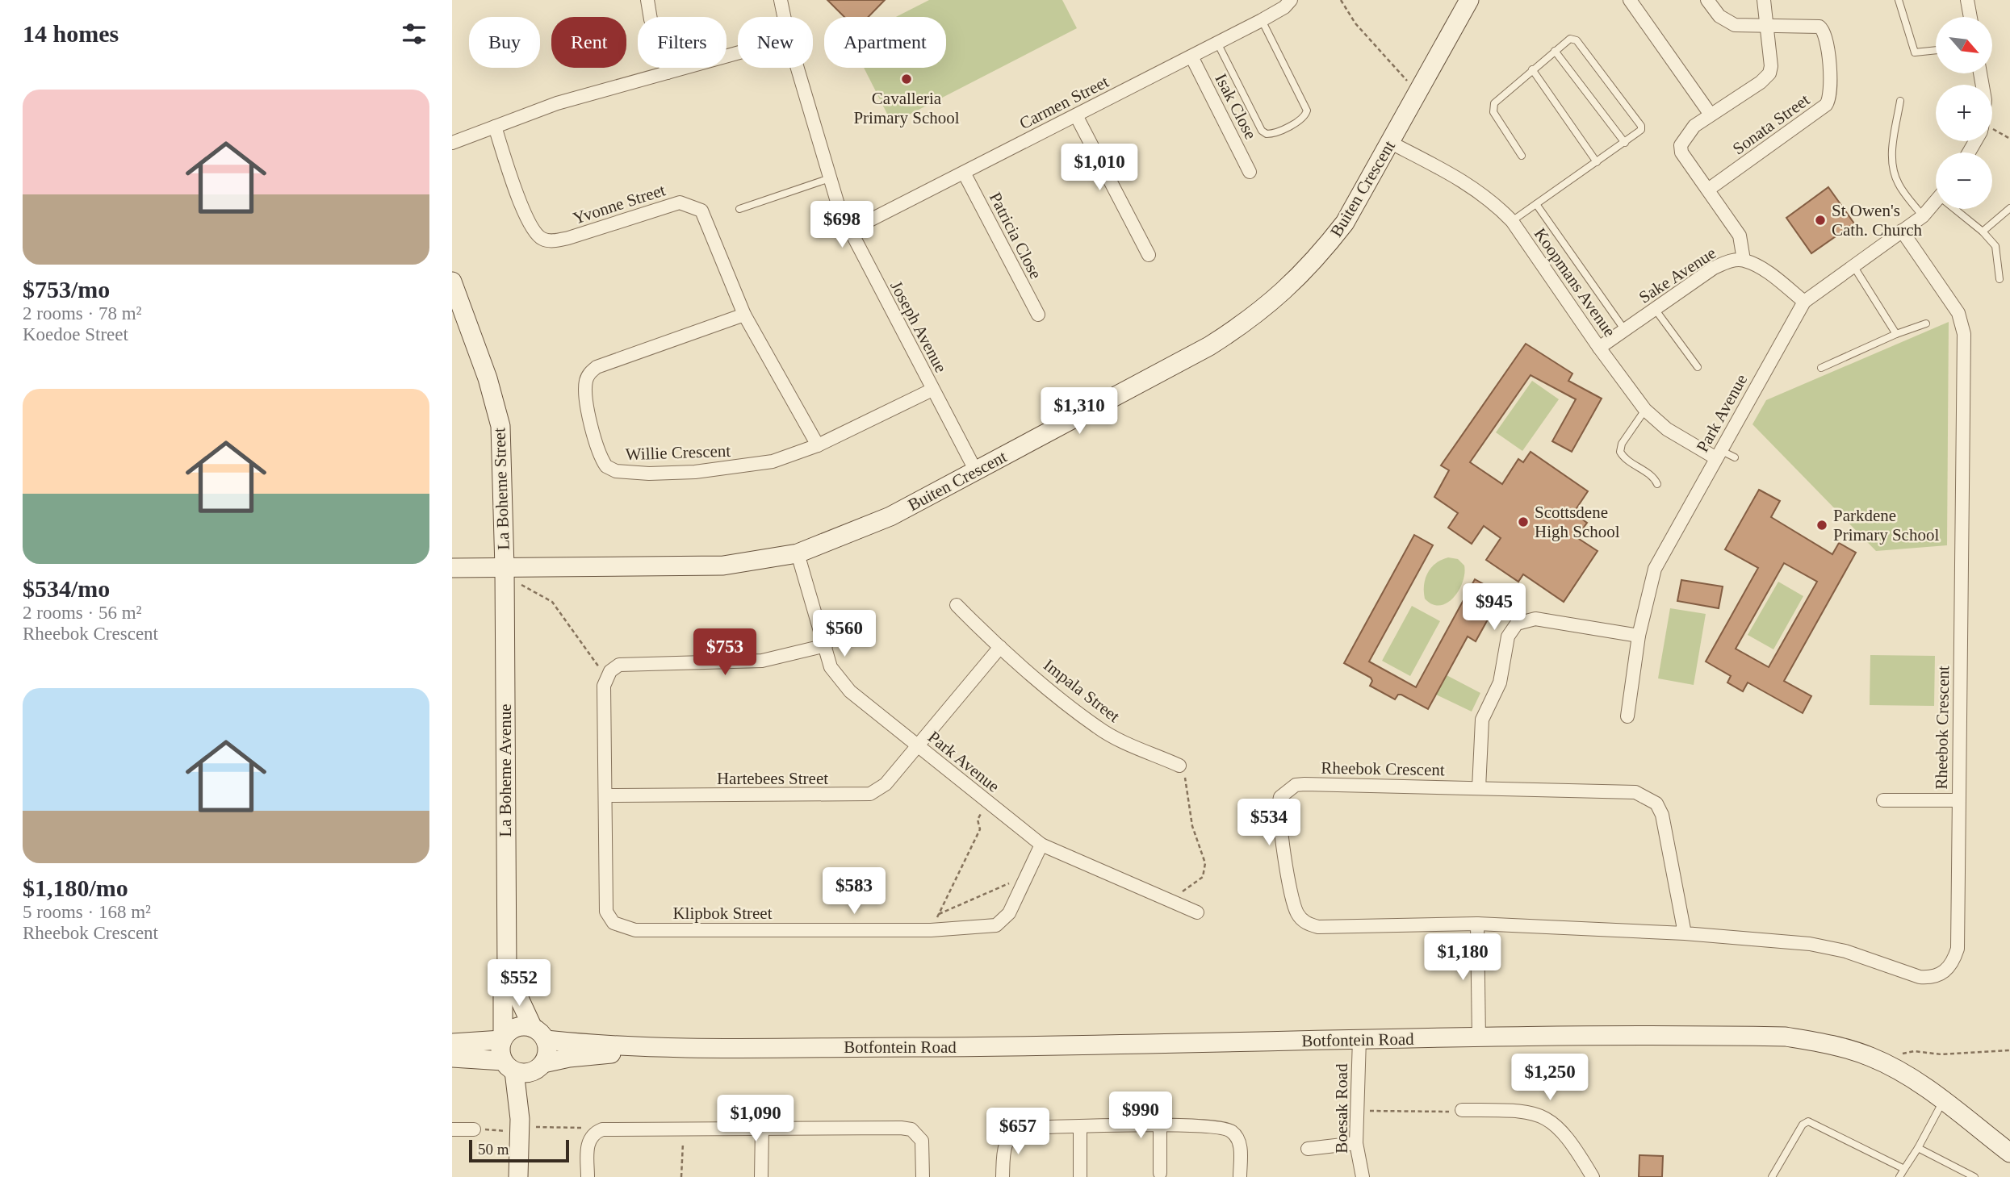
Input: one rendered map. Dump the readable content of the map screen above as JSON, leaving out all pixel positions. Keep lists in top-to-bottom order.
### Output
{
  "streets": {
    "street": [
      "Carmen Street",
      "Isak Close",
      "Sonata Street",
      "Buiten Crescent",
      "Yvonne Street",
      "Patricia Close",
      "Sake Avenue",
      "Koopmans Avenue",
      "Joseph Avenue",
      "Park Avenue",
      "Willie Crescent",
      "La Boheme Street",
      "Impala Street",
      "Rheebok Crescent",
      "La Boheme Avenue",
      "Hartebees Street",
      "Klipbok Street",
      "Botfontein Road",
      "Boesak Road"
    ]
  },
  "crossings": [
    ["Carmen Street", "Isak Close"],
    ["Carmen Street", "Patricia Close"],
    ["Carmen Street", "Joseph Avenue"],
    ["Buiten Crescent", "Koopmans Avenue"],
    ["Buiten Crescent", "Joseph Avenue"],
    ["Buiten Crescent", "Park Avenue"],
    ["Buiten Crescent", "La Boheme Street"],
    ["Buiten Crescent", "La Boheme Avenue"],
    ["Yvonne Street", "Willie Crescent"],
    ["Sake Avenue", "Koopmans Avenue"],
    ["Sake Avenue", "Park Avenue"],
    ["Koopmans Avenue", "Park Avenue"],
    ["Joseph Avenue", "Willie Crescent"],
    ["Park Avenue", "Rheebok Crescent"],
    ["Park Avenue", "Hartebees Street"],
    ["Park Avenue", "Klipbok Street"],
    ["La Boheme Street", "La Boheme Avenue"],
    ["La Boheme Avenue", "Botfontein Road"],
    ["Hartebees Street", "Klipbok Street"],
    ["Botfontein Road", "Boesak Road"]
  ],
  "places": [
    "Cavalleria Primary School",
    "St Owen's Cath. Church",
    "Scottsdene High School",
    "Parkdene Primary School"
  ],
  "scale_bar": "50 m",
  "north": "bottom right",
  "page": {
    "heading": "14 homes",
    "map_buttons": ["+", "−"],
    "chip": [
      "Buy",
      "Rent",
      "Filters",
      "New",
      "Apartment"
    ],
    "list": [
      {
        "name": "$753/mo",
        "note": "2 rooms · 78 m² · Koedoe Street"
      },
      {
        "name": "$534/mo",
        "note": "2 rooms · 56 m² · Rheebok Crescent"
      },
      {
        "name": "$1,180/mo",
        "note": "5 rooms · 168 m² · Rheebok Crescent"
      }
    ],
    "price": [
      "$1,010",
      "$698",
      "$1,310",
      "$945",
      "$560",
      "$753",
      "$534",
      "$583",
      "$1,180",
      "$552",
      "$1,250",
      "$990",
      "$1,090",
      "$657"
    ],
    "scale": "50 m"
  }
}
